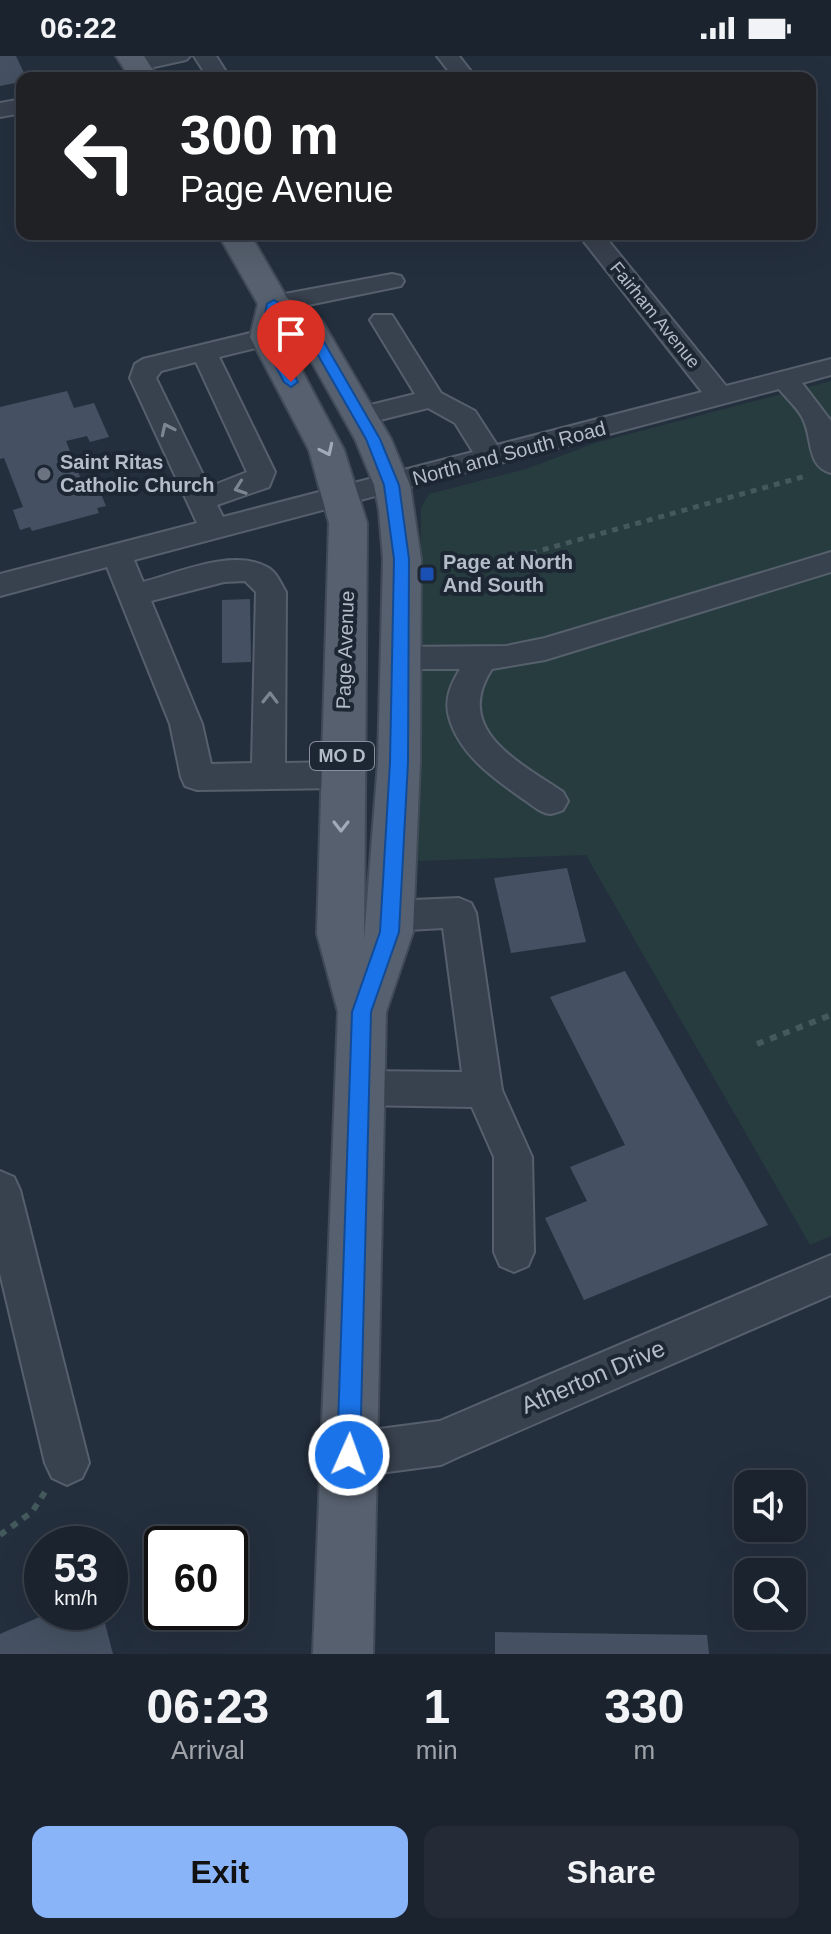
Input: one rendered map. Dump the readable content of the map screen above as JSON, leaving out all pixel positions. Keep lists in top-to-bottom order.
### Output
{
  "streets": {
    "main road": ["Page Avenue", "MO D"],
    "street": ["Fairham Avenue", "North and South Road", "Atherton Drive"]
  },
  "crossings": [
    ["Fairham Avenue", "North and South Road"],
    ["North and South Road", "Page Avenue"],
    ["Page Avenue", "Atherton Drive"]
  ],
  "places": {
    "other": ["Saint Ritas Catholic Church"],
    "transit": ["Page at North And South"]
  },
  "page": {
    "status": "06:22",
    "turn": ["300 m", "Page Avenue"],
    "speed": "53 km/h",
    "limit": "60",
    "eta": [
      "06:23",
      "Arrival",
      "1",
      "min",
      "330",
      "m"
    ],
    "buttons": ["Exit", "Share"]
  }
}
